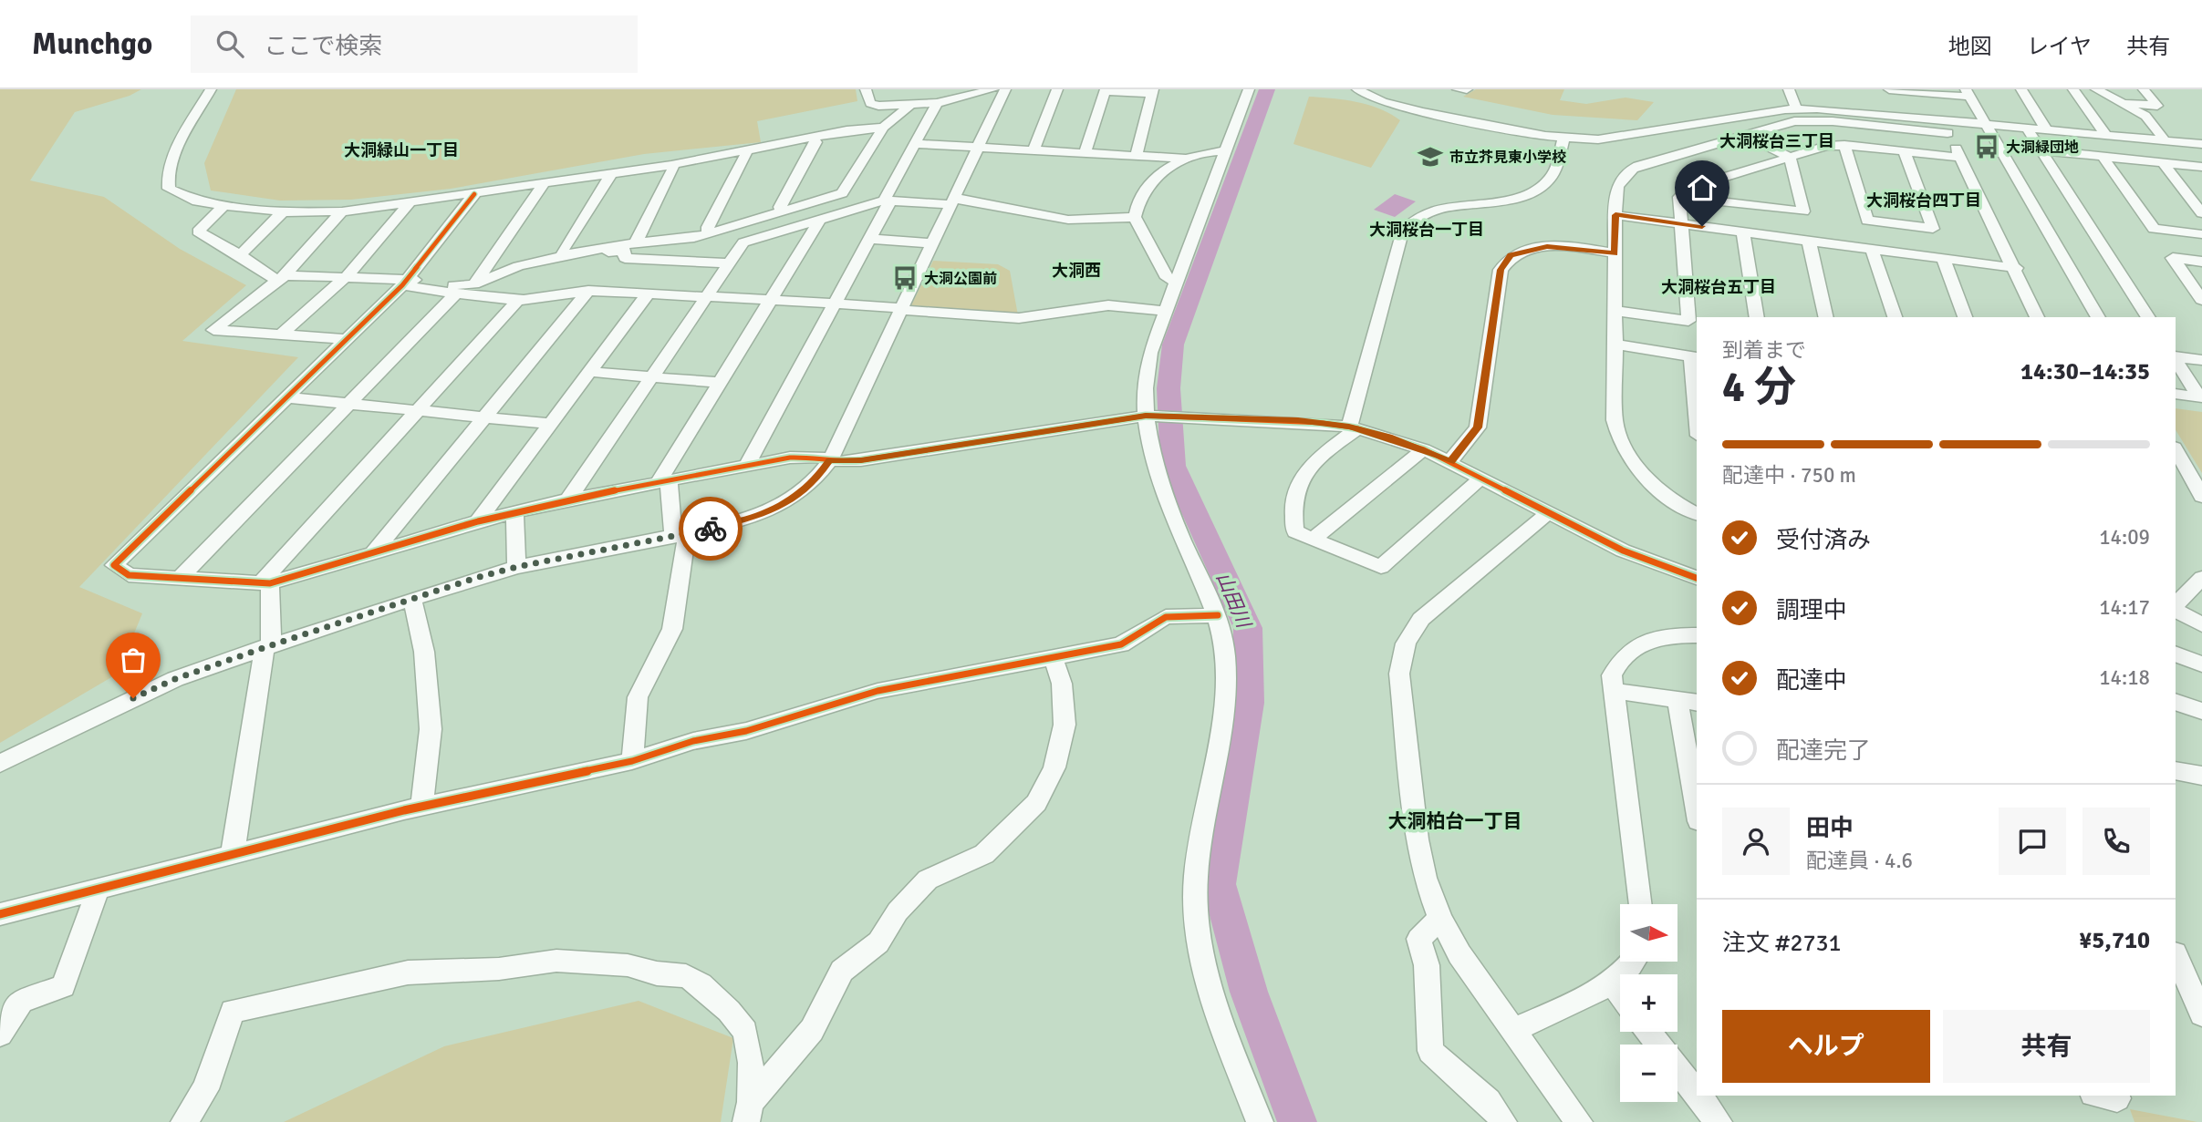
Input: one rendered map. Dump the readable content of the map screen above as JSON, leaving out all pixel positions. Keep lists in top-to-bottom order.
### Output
{
  "districts": [
    "大洞桜台三丁目",
    "大洞緑山一丁目",
    "大洞桜台四丁目",
    "大洞桜台一丁目",
    "大洞西",
    "大洞桜台五丁目",
    "大洞柏台一丁目"
  ],
  "water": ["山田川"],
  "places": {
    "bus stop": ["大洞緑団地", "大洞公園前"],
    "school or university": ["市立芥見東小学校"]
  },
  "north": "right",
  "page": {
    "header": "Munchgo",
    "search": "ここで検索",
    "nav": ["地図", "レイヤ", "共有"],
    "heading": ["4 分", "到着まで", "14:30–14:35"],
    "panel": [
      "田中",
      "配達員 · 4.6",
      "注文 #2731",
      "¥5,710"
    ],
    "bar": "配達中 · 750 m",
    "list": [
      ["受付済み", "14:09"],
      ["調理中", "14:17"],
      ["配達中", "14:18"],
      "配達完了"
    ],
    "map_buttons": ["+", "−"],
    "buttons": ["ヘルプ", "共有"]
  }
}
